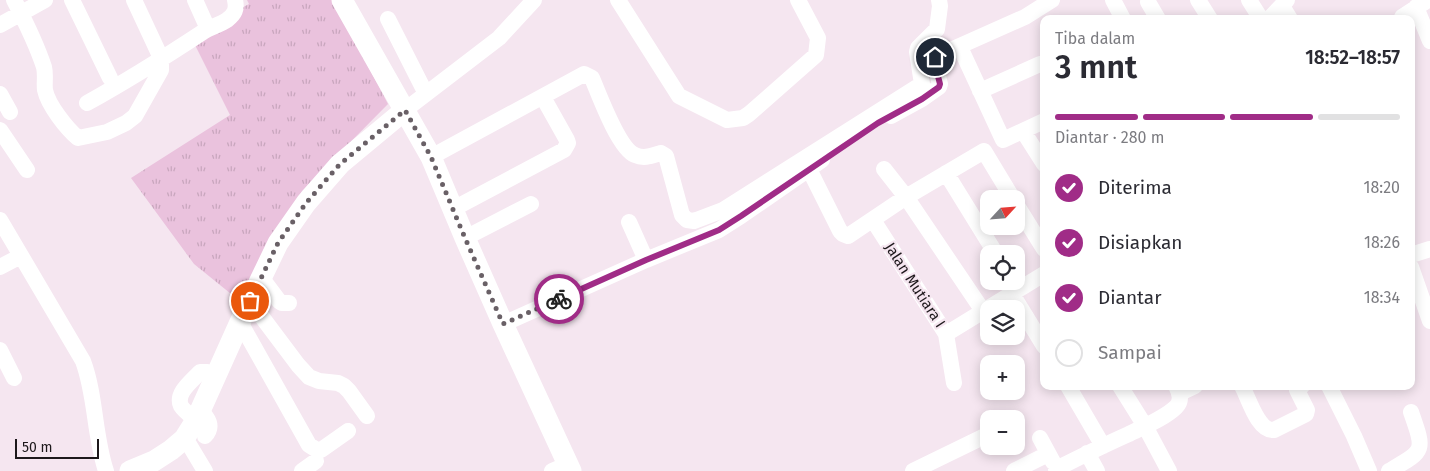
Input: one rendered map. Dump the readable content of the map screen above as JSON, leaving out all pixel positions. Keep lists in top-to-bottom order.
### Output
{
  "streets": {
    "street": ["Jalan Mutiara I"]
  },
  "scale_bar": "50 m",
  "north": "top right",
  "page": {
    "heading": ["3 mnt", "Tiba dalam", "18:52–18:57"],
    "bar": "Diantar · 280 m",
    "list": [
      ["Diterima", "18:20"],
      ["Disiapkan", "18:26"],
      ["Diantar", "18:34"],
      "Sampai"
    ],
    "map_buttons": ["+", "−"],
    "scale": "50 m"
  }
}
